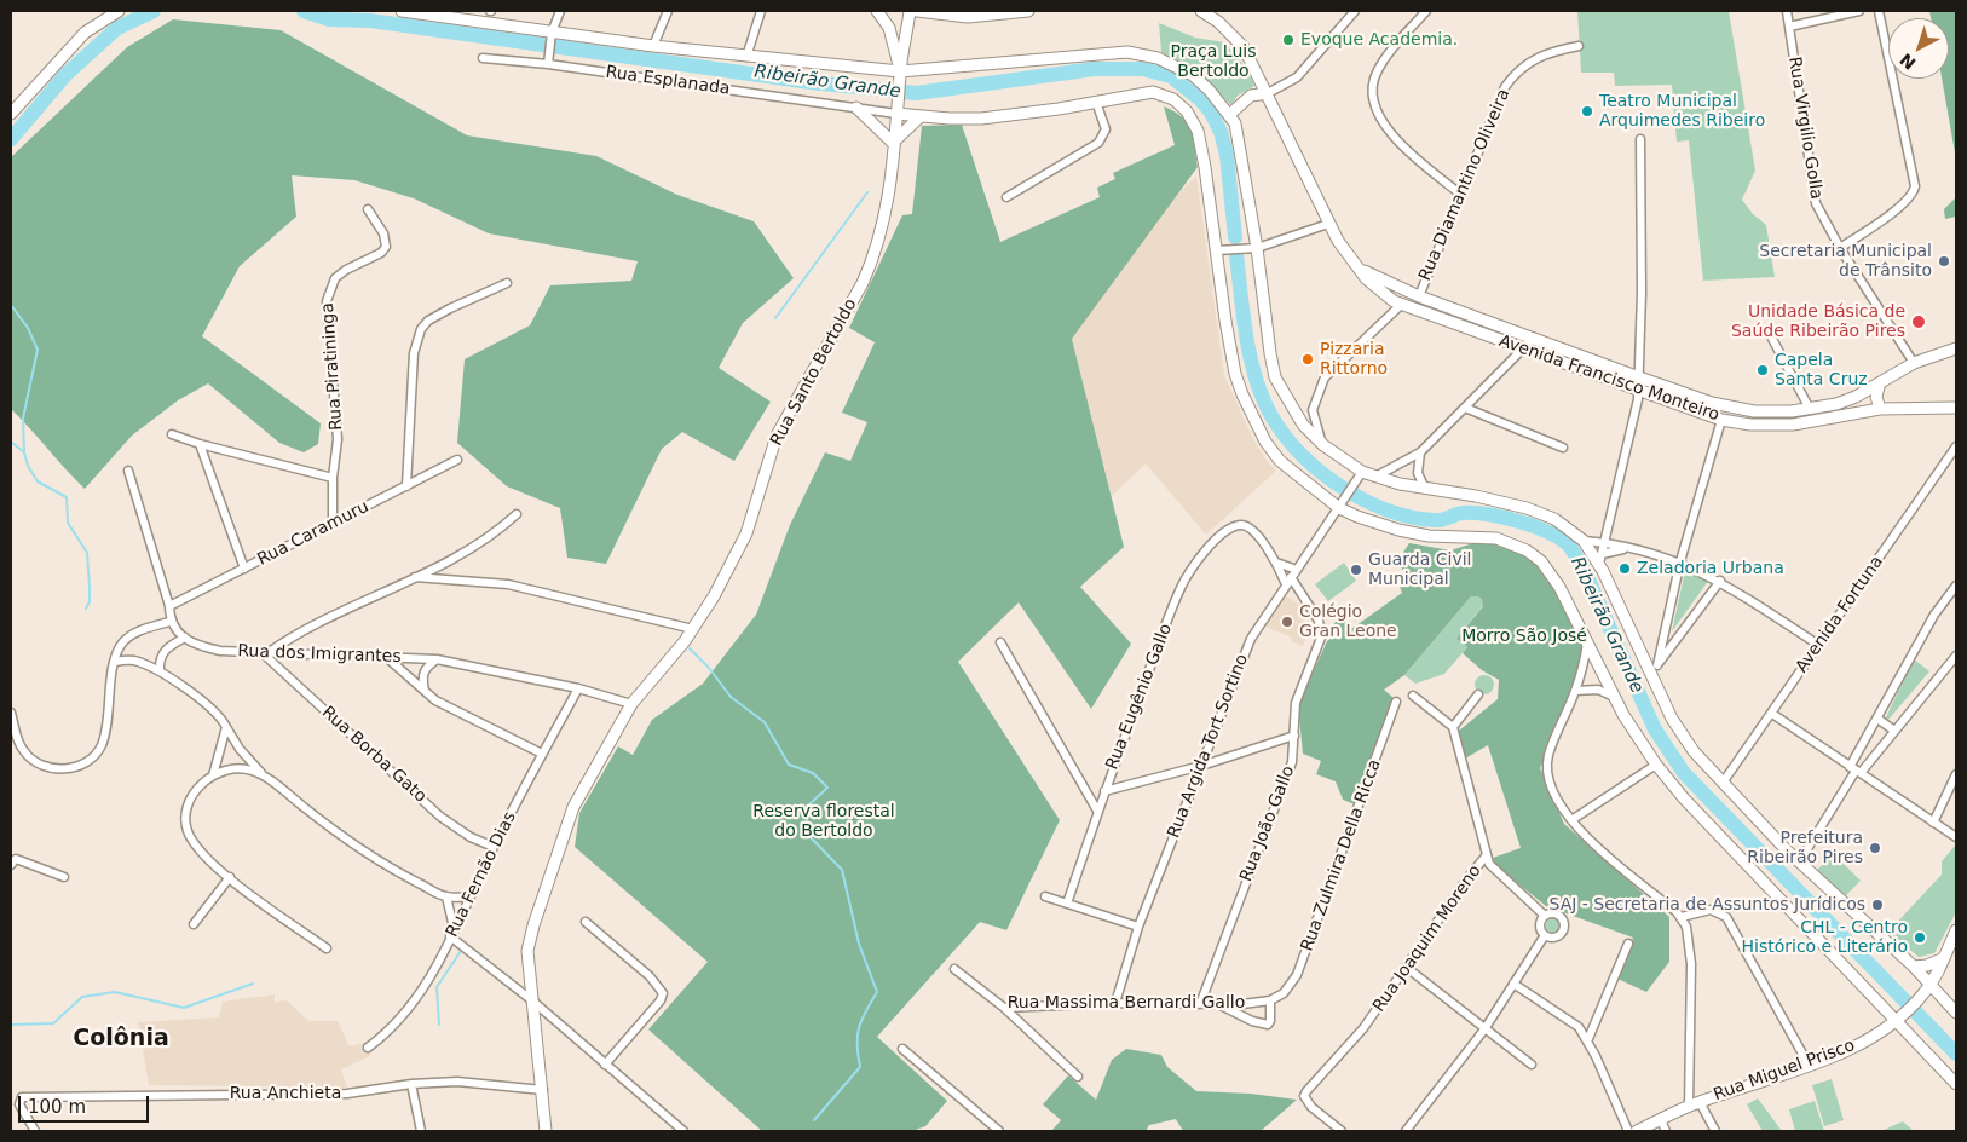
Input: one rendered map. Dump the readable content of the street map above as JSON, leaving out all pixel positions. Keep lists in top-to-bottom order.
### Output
{
  "streets": {
    "main road": ["Rua Santo Bertoldo", "Avenida Francisco Monteiro", "Rua Miguel Prisco"],
    "street": [
      "Rua Esplanada",
      "Rua Virgilio Golla",
      "Rua Diamantino Oliveira",
      "Rua Piratininga",
      "Rua Caramuru",
      "Avenida Fortuna",
      "Rua dos Imigrantes",
      "Rua Eugênio Gallo",
      "Rua Argida Tort Sortino",
      "Rua Borba Gato",
      "Rua João Gallo",
      "Rua Zulmira Della Ricca",
      "Rua Fernão Dias",
      "Rua Joaquim Moreno",
      "Rua Massima Bernardi Gallo",
      "Rua Anchieta"
    ]
  },
  "crossings": [
    ["Rua Esplanada", "Rua Santo Bertoldo"],
    ["Rua Virgilio Golla", "Avenida Francisco Monteiro"],
    ["Rua Diamantino Oliveira", "Avenida Francisco Monteiro"],
    ["Rua Piratininga", "Rua Caramuru"],
    ["Rua Santo Bertoldo", "Rua dos Imigrantes"],
    ["Rua Santo Bertoldo", "Rua Anchieta"],
    ["Rua dos Imigrantes", "Rua Borba Gato"],
    ["Rua dos Imigrantes", "Rua Fernão Dias"],
    ["Rua Eugênio Gallo", "Rua João Gallo"],
    ["Rua Argida Tort Sortino", "Rua João Gallo"],
    ["Rua Argida Tort Sortino", "Rua Massima Bernardi Gallo"],
    ["Rua Borba Gato", "Rua Fernão Dias"],
    ["Rua João Gallo", "Rua Massima Bernardi Gallo"],
    ["Rua Zulmira Della Ricca", "Rua Massima Bernardi Gallo"]
  ],
  "districts": ["Colônia"],
  "water": ["Ribeirão Grande"],
  "parks": ["Praça Luis Bertoldo", "Morro São José", "Reserva florestal do Bertoldo"],
  "places": [
    "Evoque Academia.",
    "Teatro Municipal Arquimedes Ribeiro",
    "Secretaria Municipal de Trânsito",
    "Unidade Básica de Saúde Ribeirão Pires",
    "Pizzaria Rittorno",
    "Capela Santa Cruz",
    "Zeladoria Urbana",
    "Guarda Civil Municipal",
    "Colégio Gran Leone",
    "Prefeitura Ribeirão Pires",
    "SAJ - Secretaria de Assuntos Jurídicos",
    "CHL - Centro Histórico e Literário"
  ],
  "scale_bar": "100 m",
  "north": "bottom left"
}
